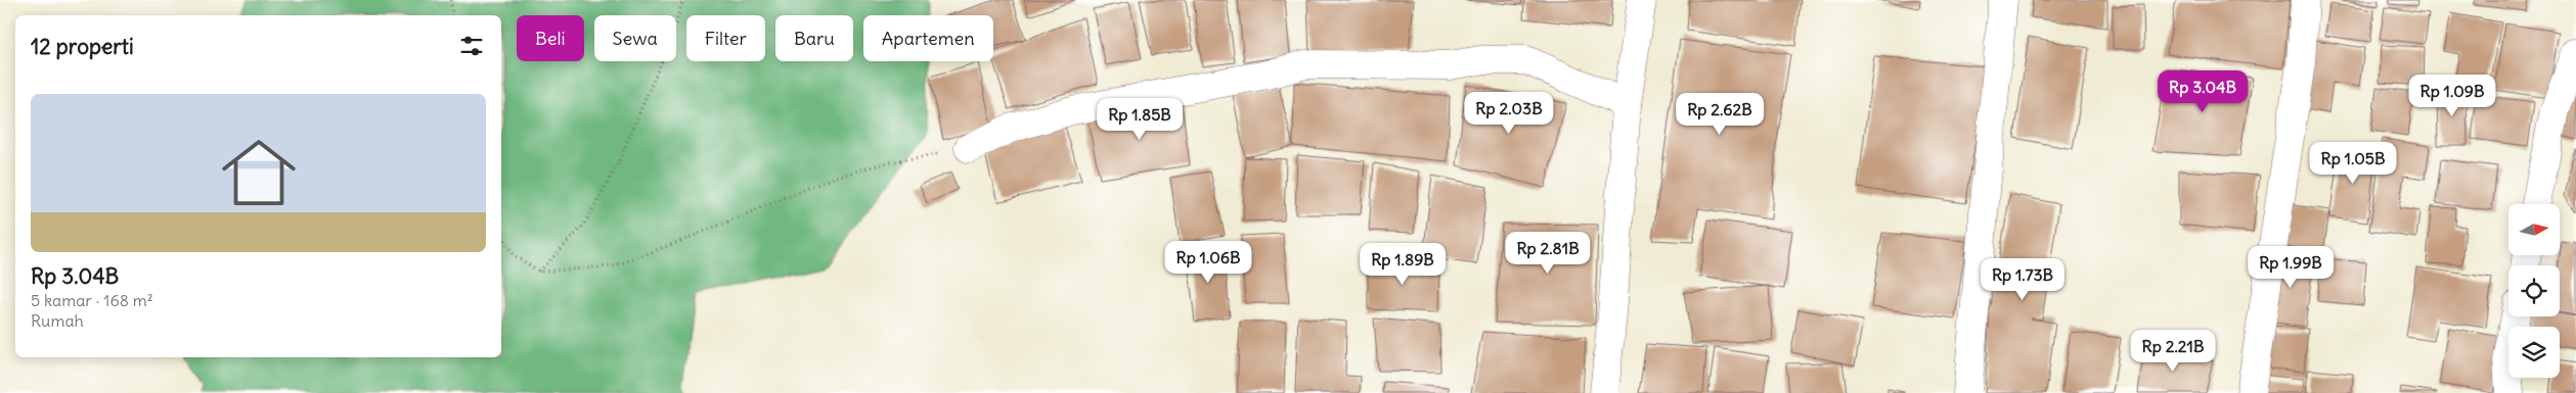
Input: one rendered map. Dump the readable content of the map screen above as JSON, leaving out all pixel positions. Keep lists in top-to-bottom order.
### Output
{
  "north": "right",
  "page": {
    "chip": [
      "Beli",
      "Sewa",
      "Filter",
      "Baru",
      "Apartemen"
    ],
    "heading": "12 properti",
    "price": [
      "Rp 3.04B",
      "Rp 1.09B",
      "Rp 2.03B",
      "Rp 2.62B",
      "Rp 1.85B",
      "Rp 1.05B",
      "Rp 2.81B",
      "Rp 1.06B",
      "Rp 1.89B",
      "Rp 1.99B",
      "Rp 1.73B",
      "Rp 2.21B"
    ],
    "list": [
      {
        "name": "Rp 3.04B",
        "note": "5 kamar · 168 m² · Rumah"
      }
    ]
  }
}
